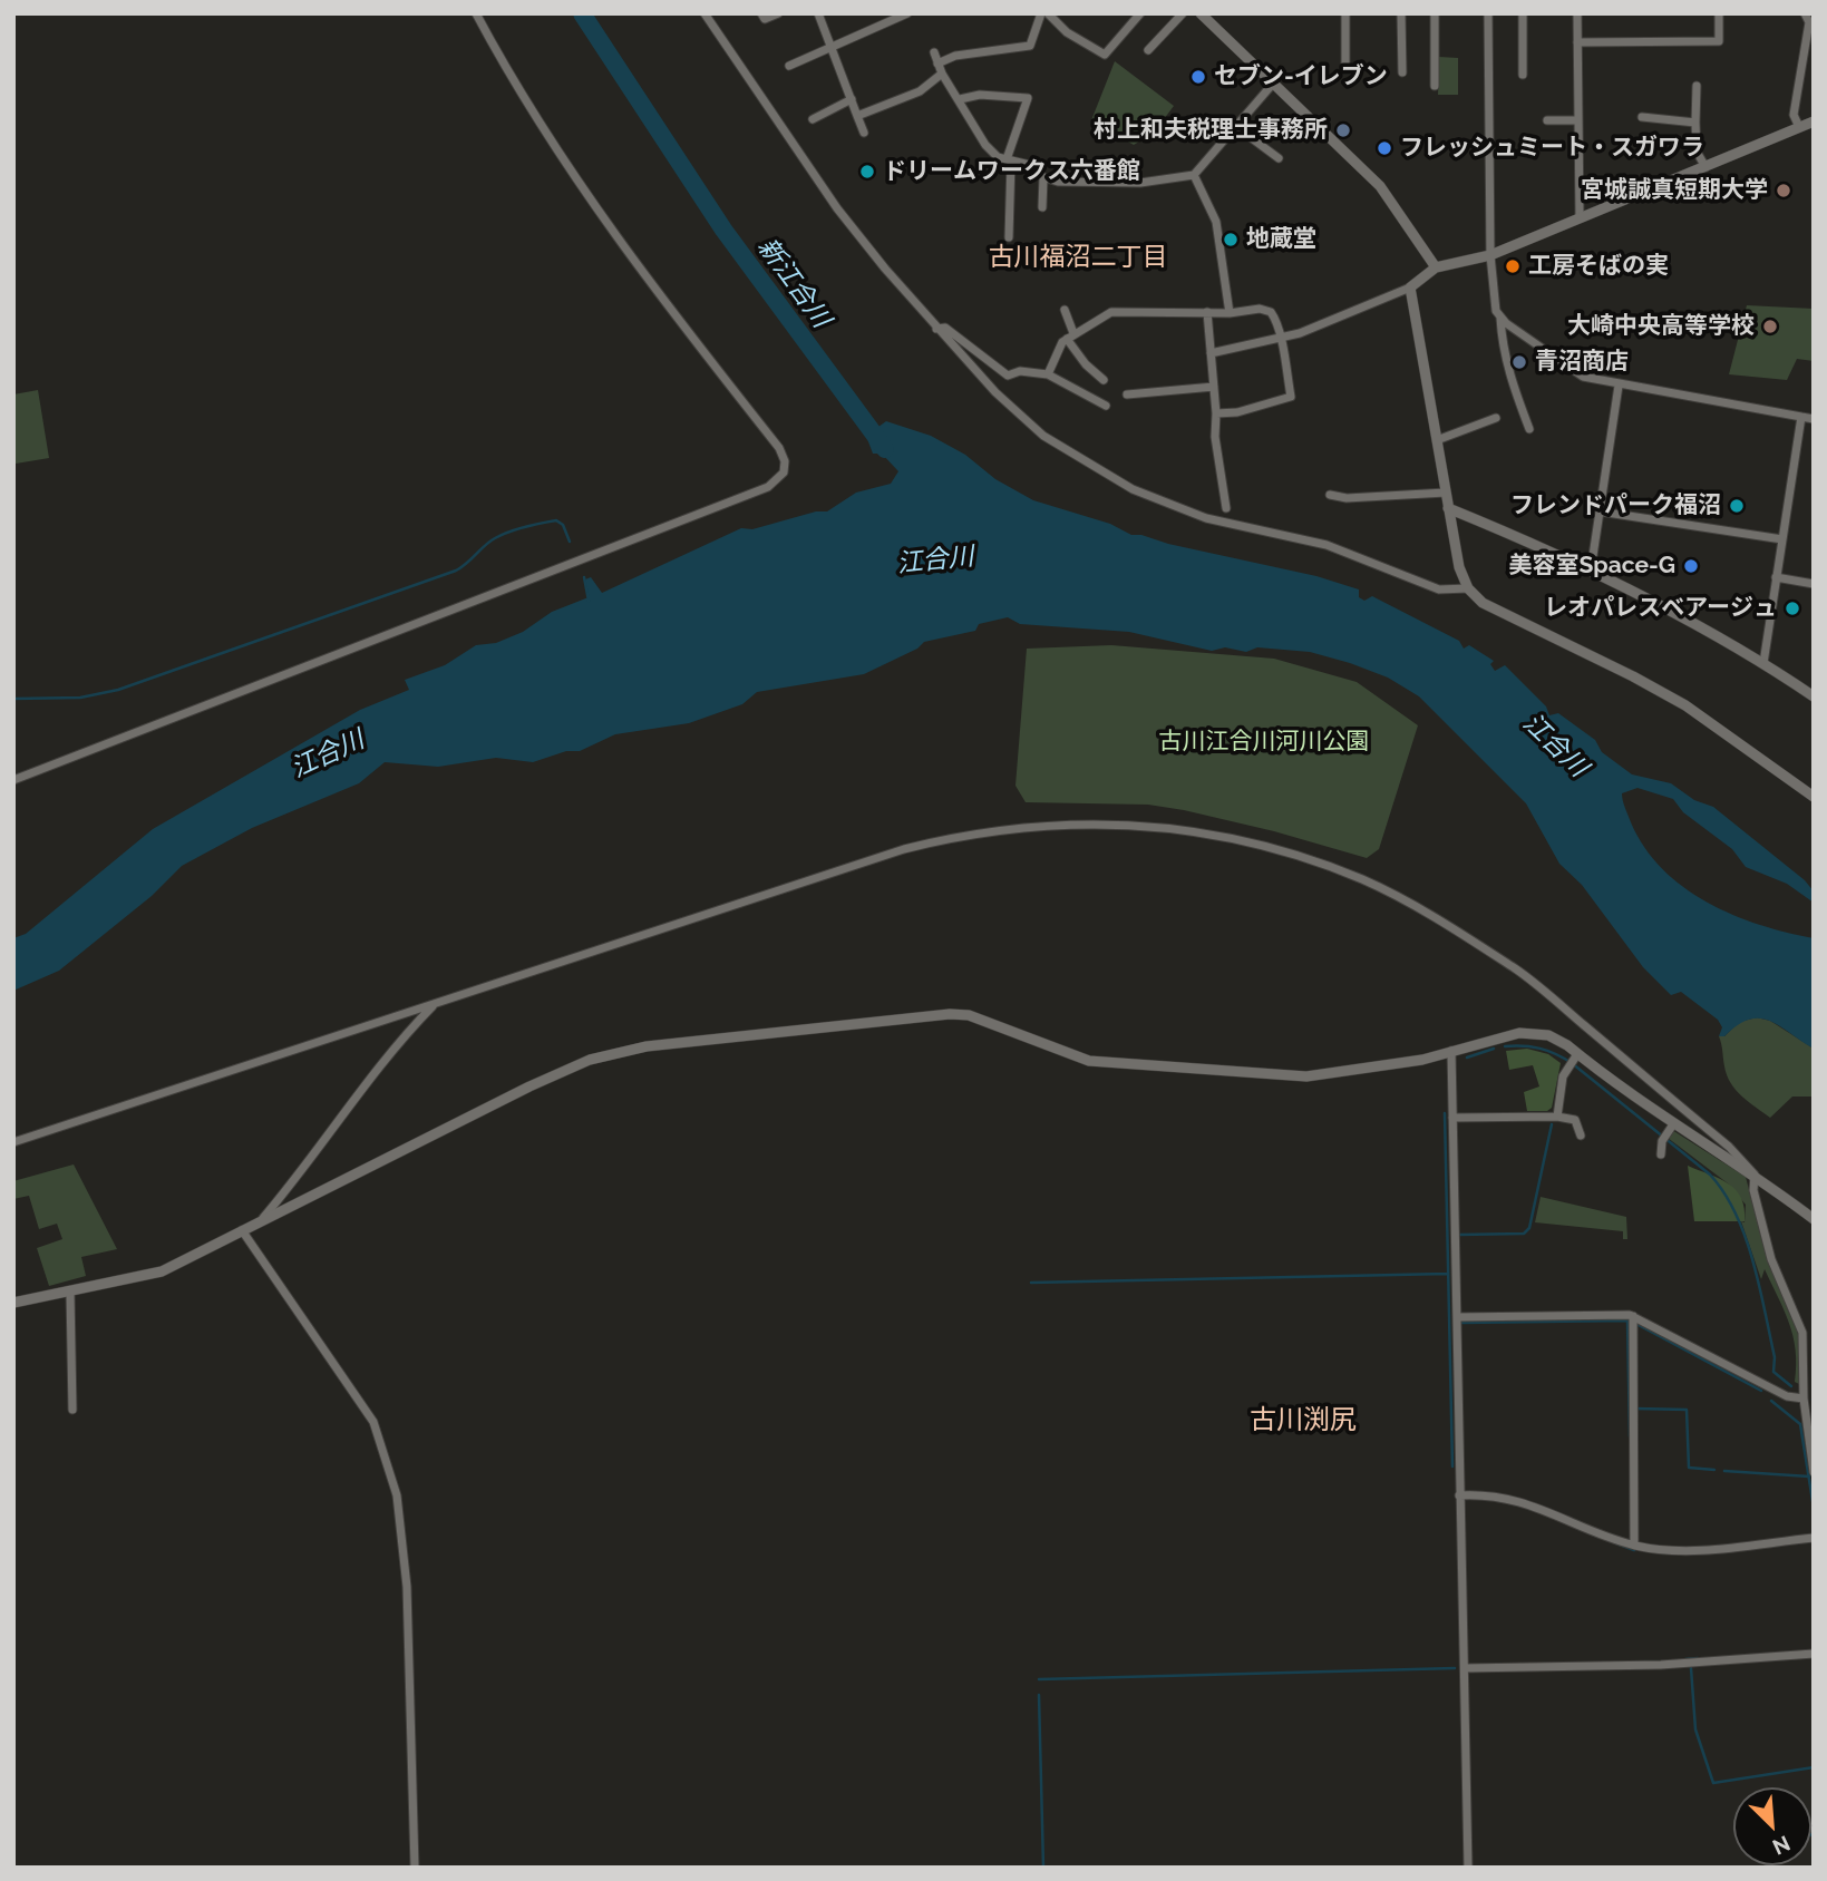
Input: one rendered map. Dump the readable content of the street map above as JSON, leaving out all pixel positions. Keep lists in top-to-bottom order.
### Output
{
  "districts": ["古川福沼二丁目", "古川渕尻"],
  "water": ["新江合川", "江合川"],
  "parks": ["古川江合川河川公園"],
  "places": [
    "セブン-イレブン",
    "村上和夫税理士事務所",
    "フレッシュミート・スガワラ",
    "ドリームワークス六番館",
    "宮城誠真短期大学",
    "地蔵堂",
    "工房そばの実",
    "大崎中央高等学校",
    "青沼商店",
    "フレンドパーク福沼",
    "美容室Space-G",
    "レオパレスベアージュ"
  ],
  "north": "bottom right"
}
